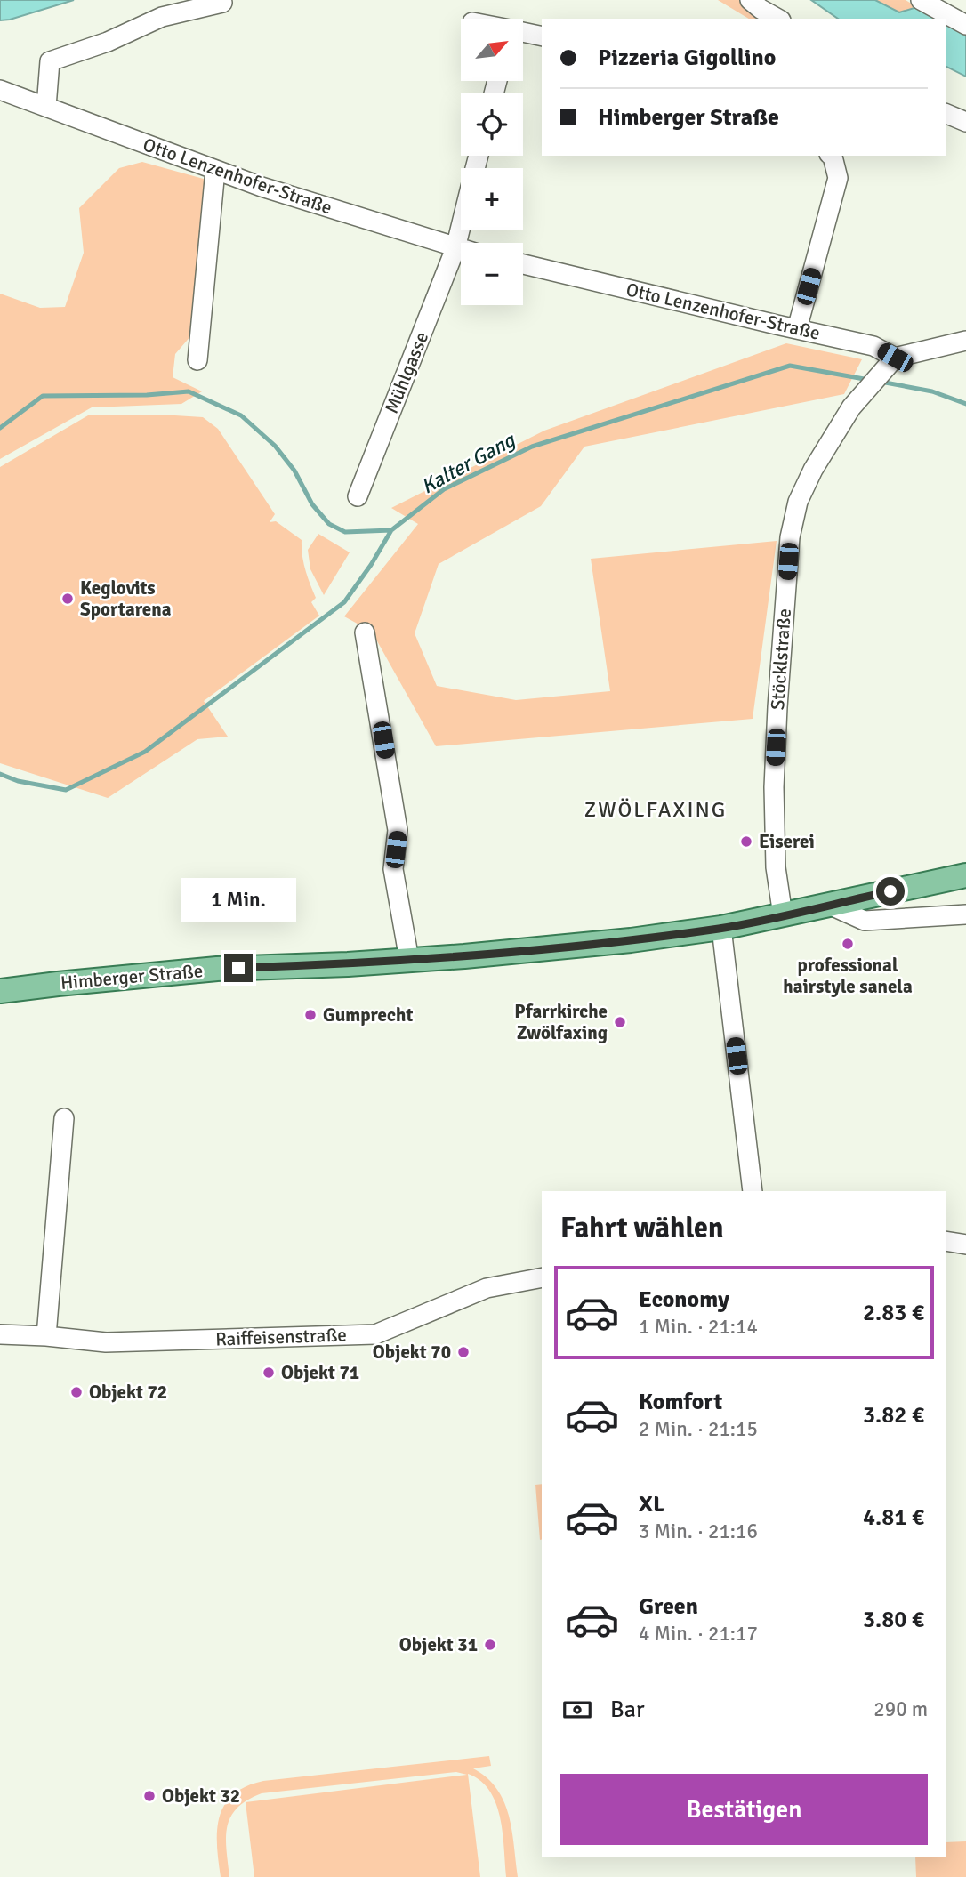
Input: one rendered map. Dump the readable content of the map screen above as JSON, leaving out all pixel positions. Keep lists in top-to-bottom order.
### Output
{
  "streets": {
    "main road": ["Himberger Straße"],
    "street": [
      "Otto Lenzenhofer-Straße",
      "Mühlgasse",
      "Stöcklstraße",
      "Raiffeisenstraße"
    ]
  },
  "crossings": [
    ["Otto Lenzenhofer-Straße", "Mühlgasse"],
    ["Otto Lenzenhofer-Straße", "Stöcklstraße"],
    ["Stöcklstraße", "Himberger Straße"]
  ],
  "districts": ["ZWÖLFAXING"],
  "water": ["Kalter Gang"],
  "places": [
    "Keglovits Sportarena",
    "Eiserei",
    "professional hairstyle sanela",
    "Gumprecht",
    "Pfarrkirche Zwölfaxing",
    "Objekt 70",
    "Objekt 71",
    "Objekt 72",
    "Objekt 31",
    "Objekt 32"
  ],
  "north": "top right",
  "page": {
    "map_buttons": ["+", "−"],
    "banner": ["Pizzeria Gigollino", "Himberger Straße"],
    "bubble": "1 Min.",
    "heading": "Fahrt wählen",
    "list": [
      {
        "name": "Economy",
        "note": "1 Min. · 21:14",
        "value": "2.83 €"
      },
      {
        "name": "Komfort",
        "note": "2 Min. · 21:15",
        "value": "3.82 €"
      },
      {
        "name": "XL",
        "note": "3 Min. · 21:16",
        "value": "4.81 €"
      },
      {
        "name": "Green",
        "note": "4 Min. · 21:17",
        "value": "3.80 €"
      }
    ],
    "pay": ["Bar", "290 m"],
    "buttons": "Bestätigen"
  }
}
